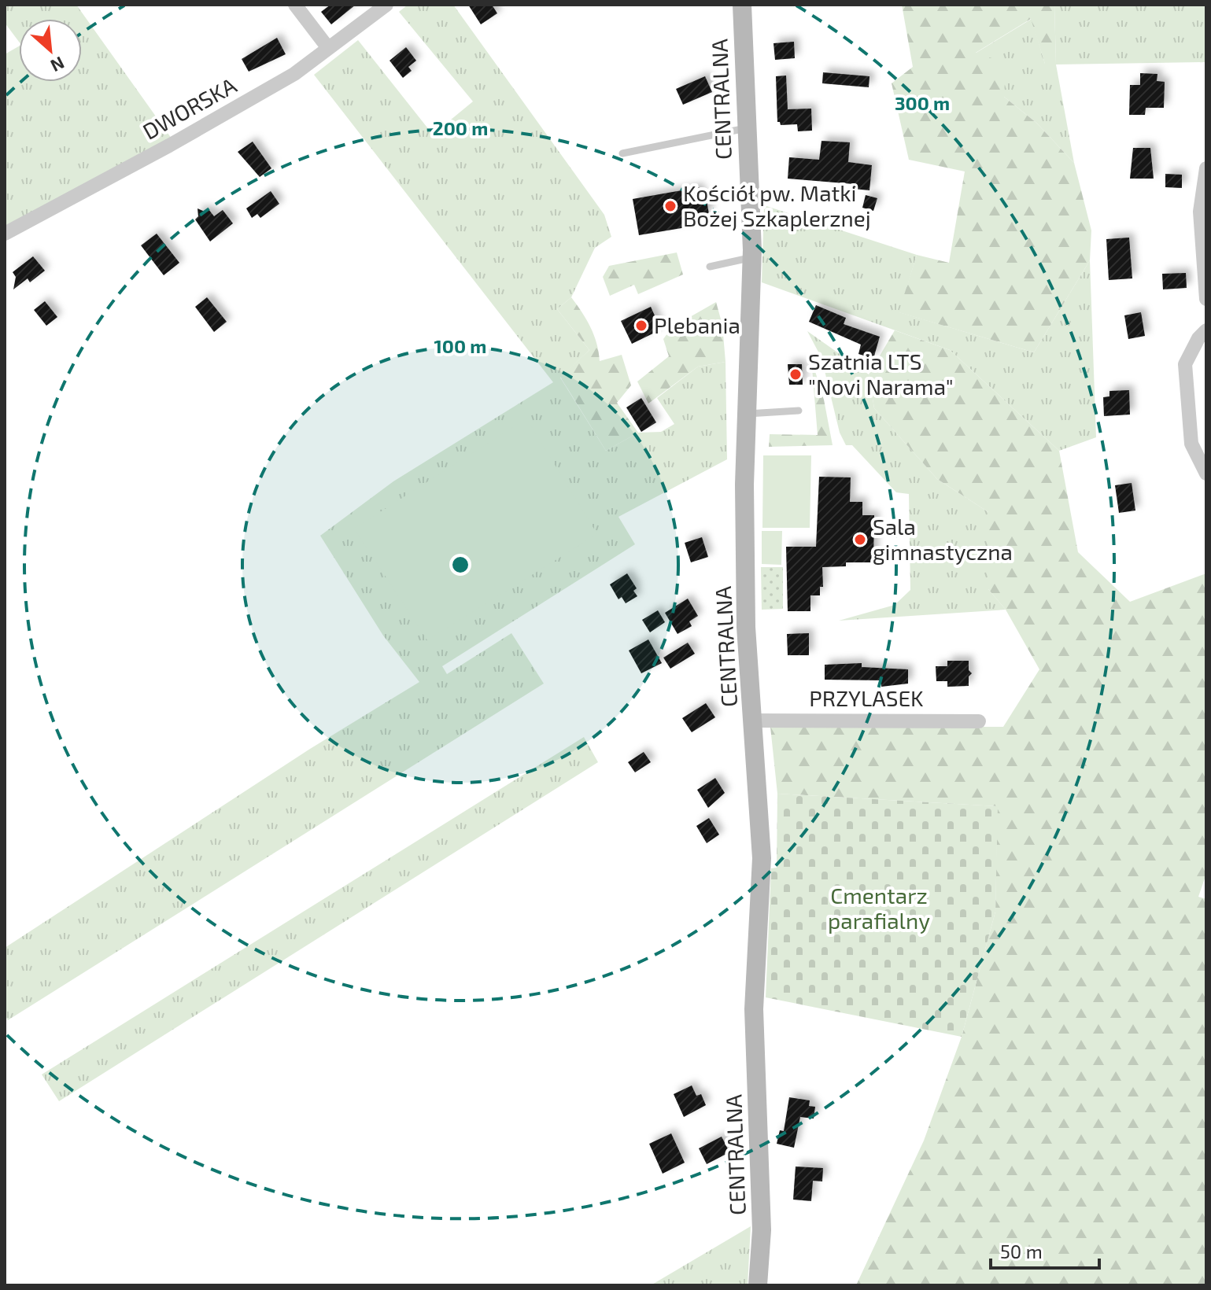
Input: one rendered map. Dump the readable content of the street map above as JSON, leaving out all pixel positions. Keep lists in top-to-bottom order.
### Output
{
  "streets": {
    "street": ["CENTRALNA", "DWORSKA", "PRZYLASEK"]
  },
  "crossings": [
    ["CENTRALNA", "PRZYLASEK"]
  ],
  "parks": ["Cmentarz parafialny"],
  "places": [
    "Kościół pw. Matki Bożej Szkaplerznej",
    "Plebania",
    "Szatnia LTS \"Novi Narama\"",
    "Sala gimnastyczna"
  ],
  "scale_bar": "50 m",
  "north": "bottom right",
  "rings": ["300 m", "200 m", "100 m"]
}
